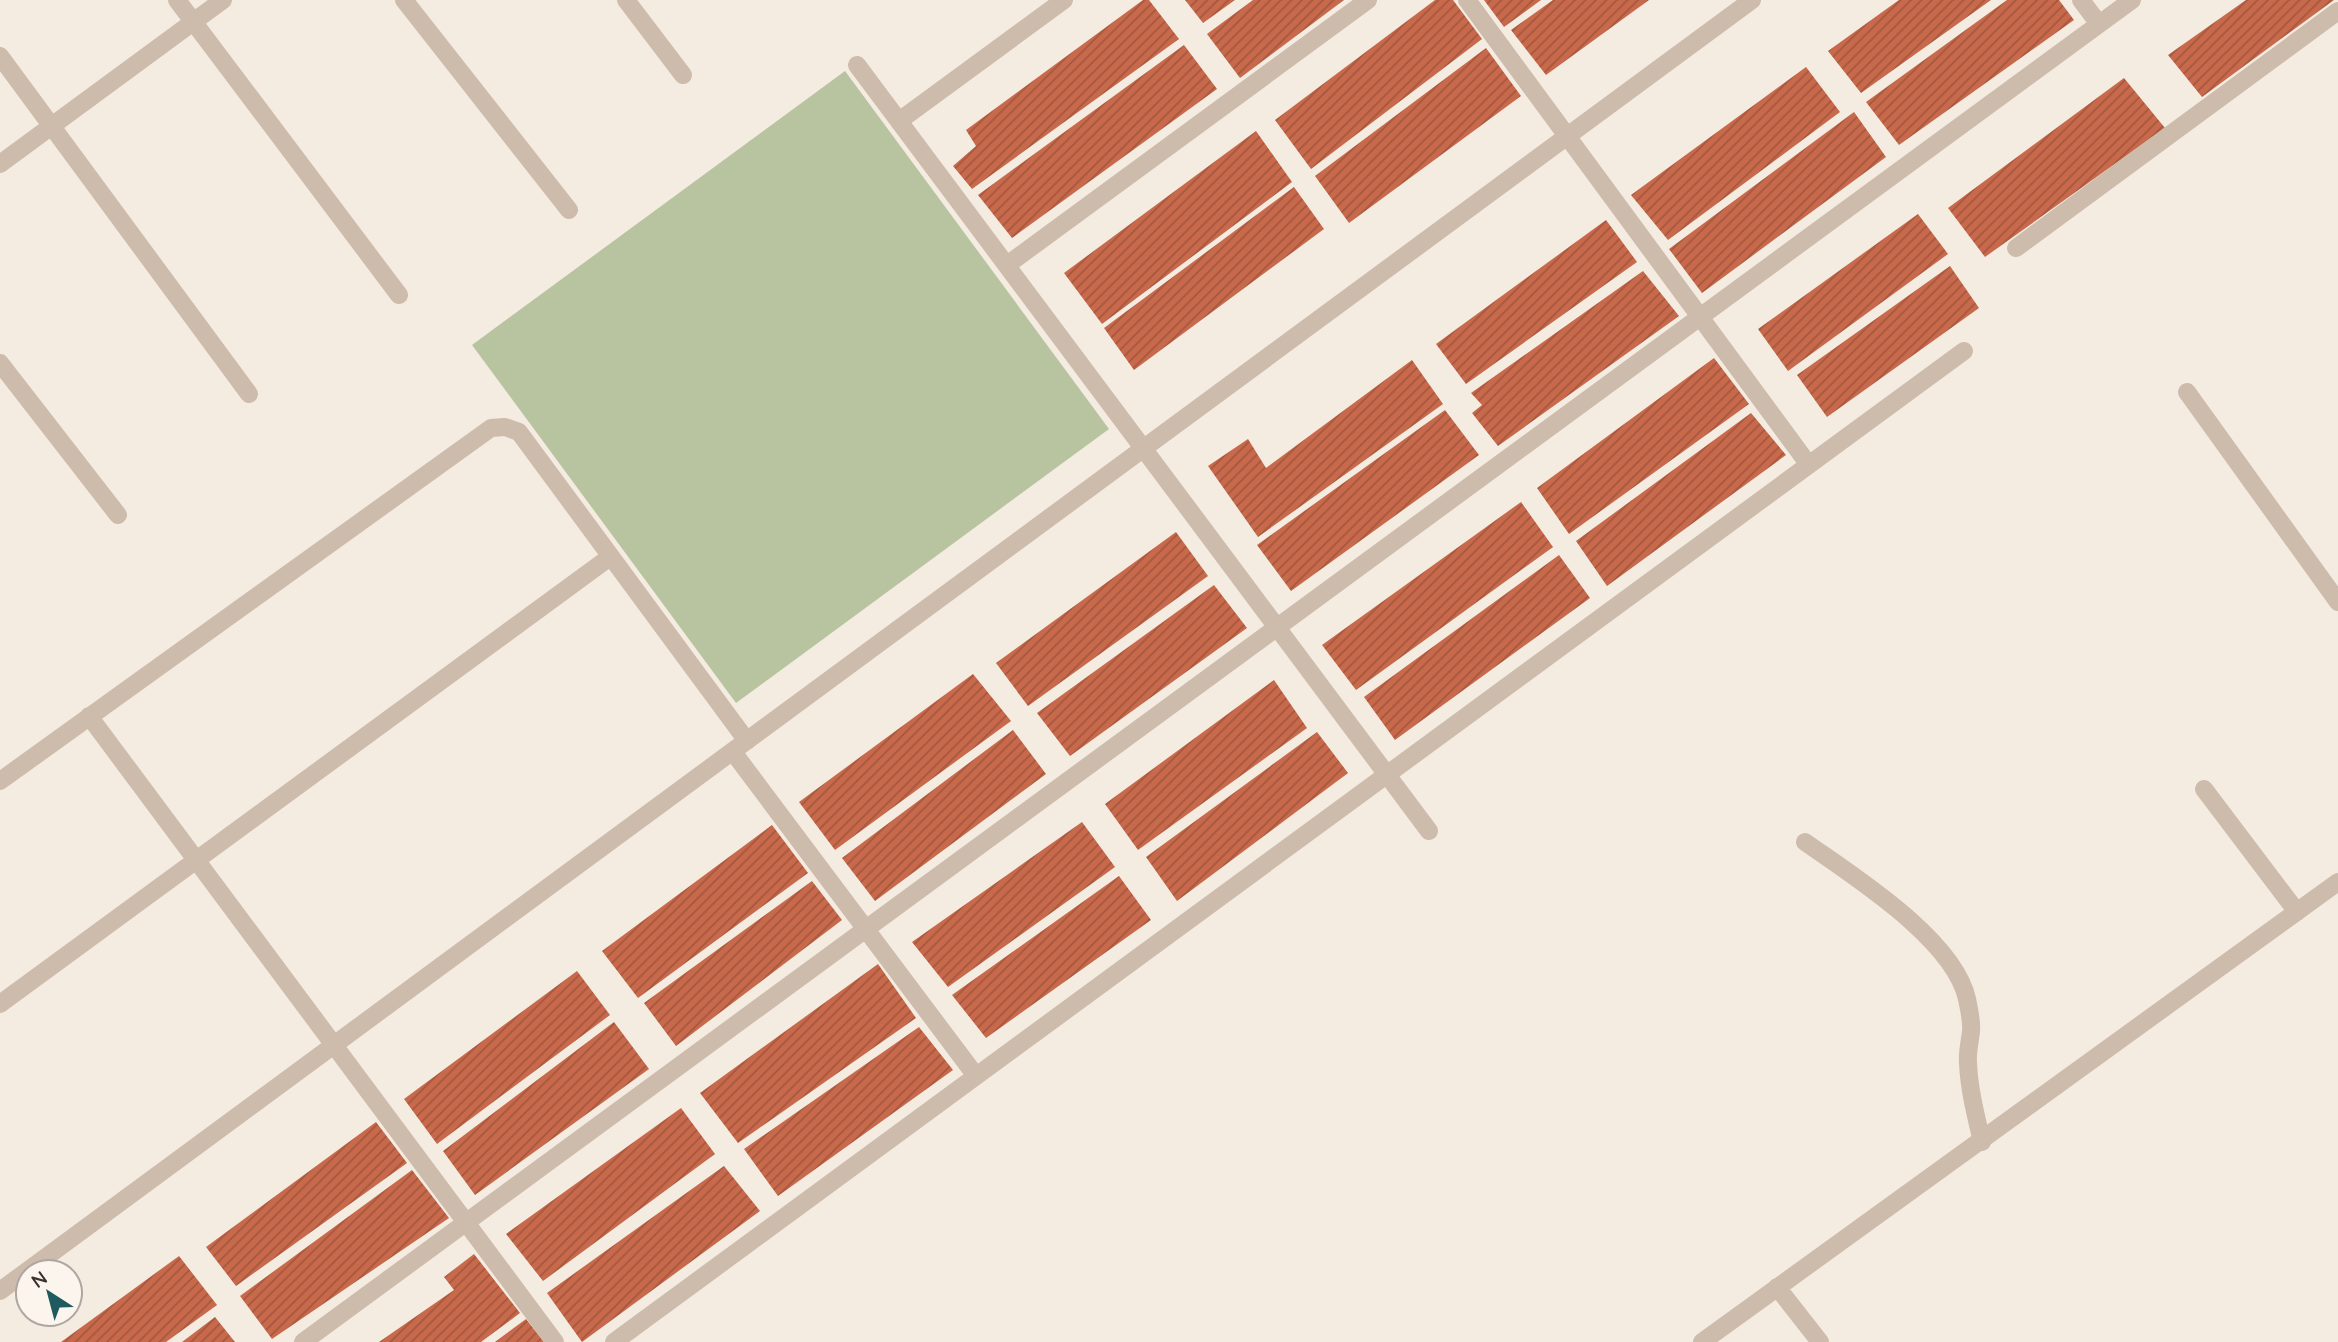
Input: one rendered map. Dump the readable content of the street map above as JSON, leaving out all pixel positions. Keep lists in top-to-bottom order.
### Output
{
  "north": "top left"
}
